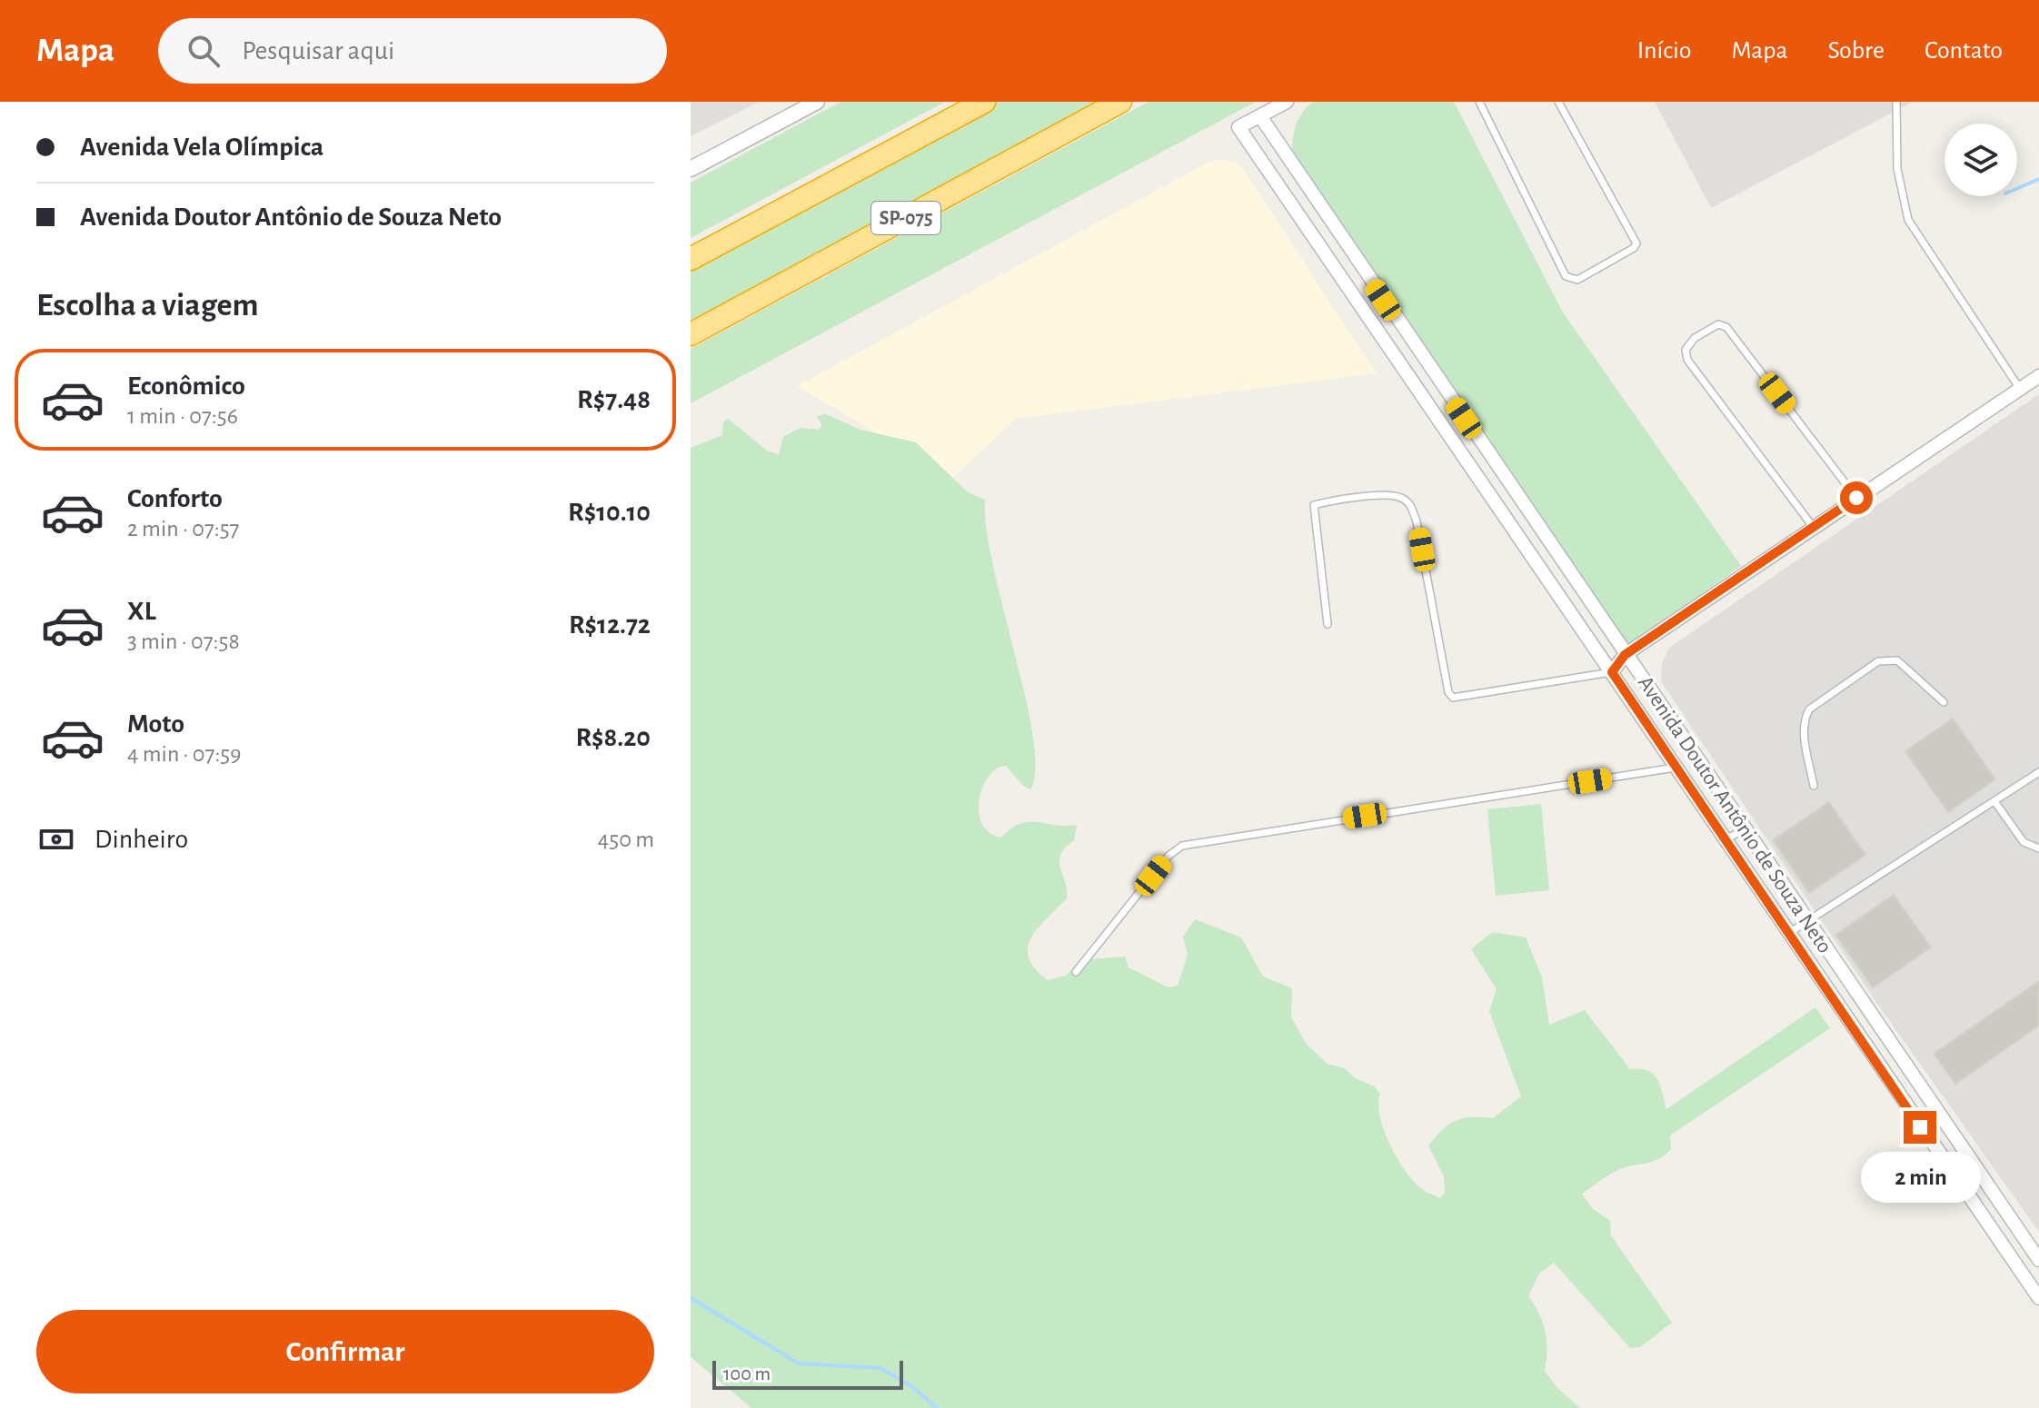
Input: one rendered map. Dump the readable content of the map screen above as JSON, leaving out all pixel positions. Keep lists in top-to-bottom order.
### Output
{
  "streets": {
    "highway": ["SP-075"],
    "street": ["Avenida Doutor Antônio de Souza Neto"]
  },
  "scale_bar": "100 m",
  "page": {
    "header": "Mapa",
    "search": "Pesquisar aqui",
    "nav": [
      "Início",
      "Mapa",
      "Sobre",
      "Contato"
    ],
    "banner": ["Avenida Vela Olímpica", "Avenida Doutor Antônio de Souza Neto"],
    "heading": "Escolha a viagem",
    "list": [
      {
        "name": "Econômico",
        "note": "1 min · 07:56",
        "value": "R$7.48"
      },
      {
        "name": "Conforto",
        "note": "2 min · 07:57",
        "value": "R$10.10"
      },
      {
        "name": "XL",
        "note": "3 min · 07:58",
        "value": "R$12.72"
      },
      {
        "name": "Moto",
        "note": "4 min · 07:59",
        "value": "R$8.20"
      }
    ],
    "pay": ["Dinheiro", "450 m"],
    "bubble": "2 min",
    "buttons": "Confirmar",
    "scale": "100 m"
  }
}
